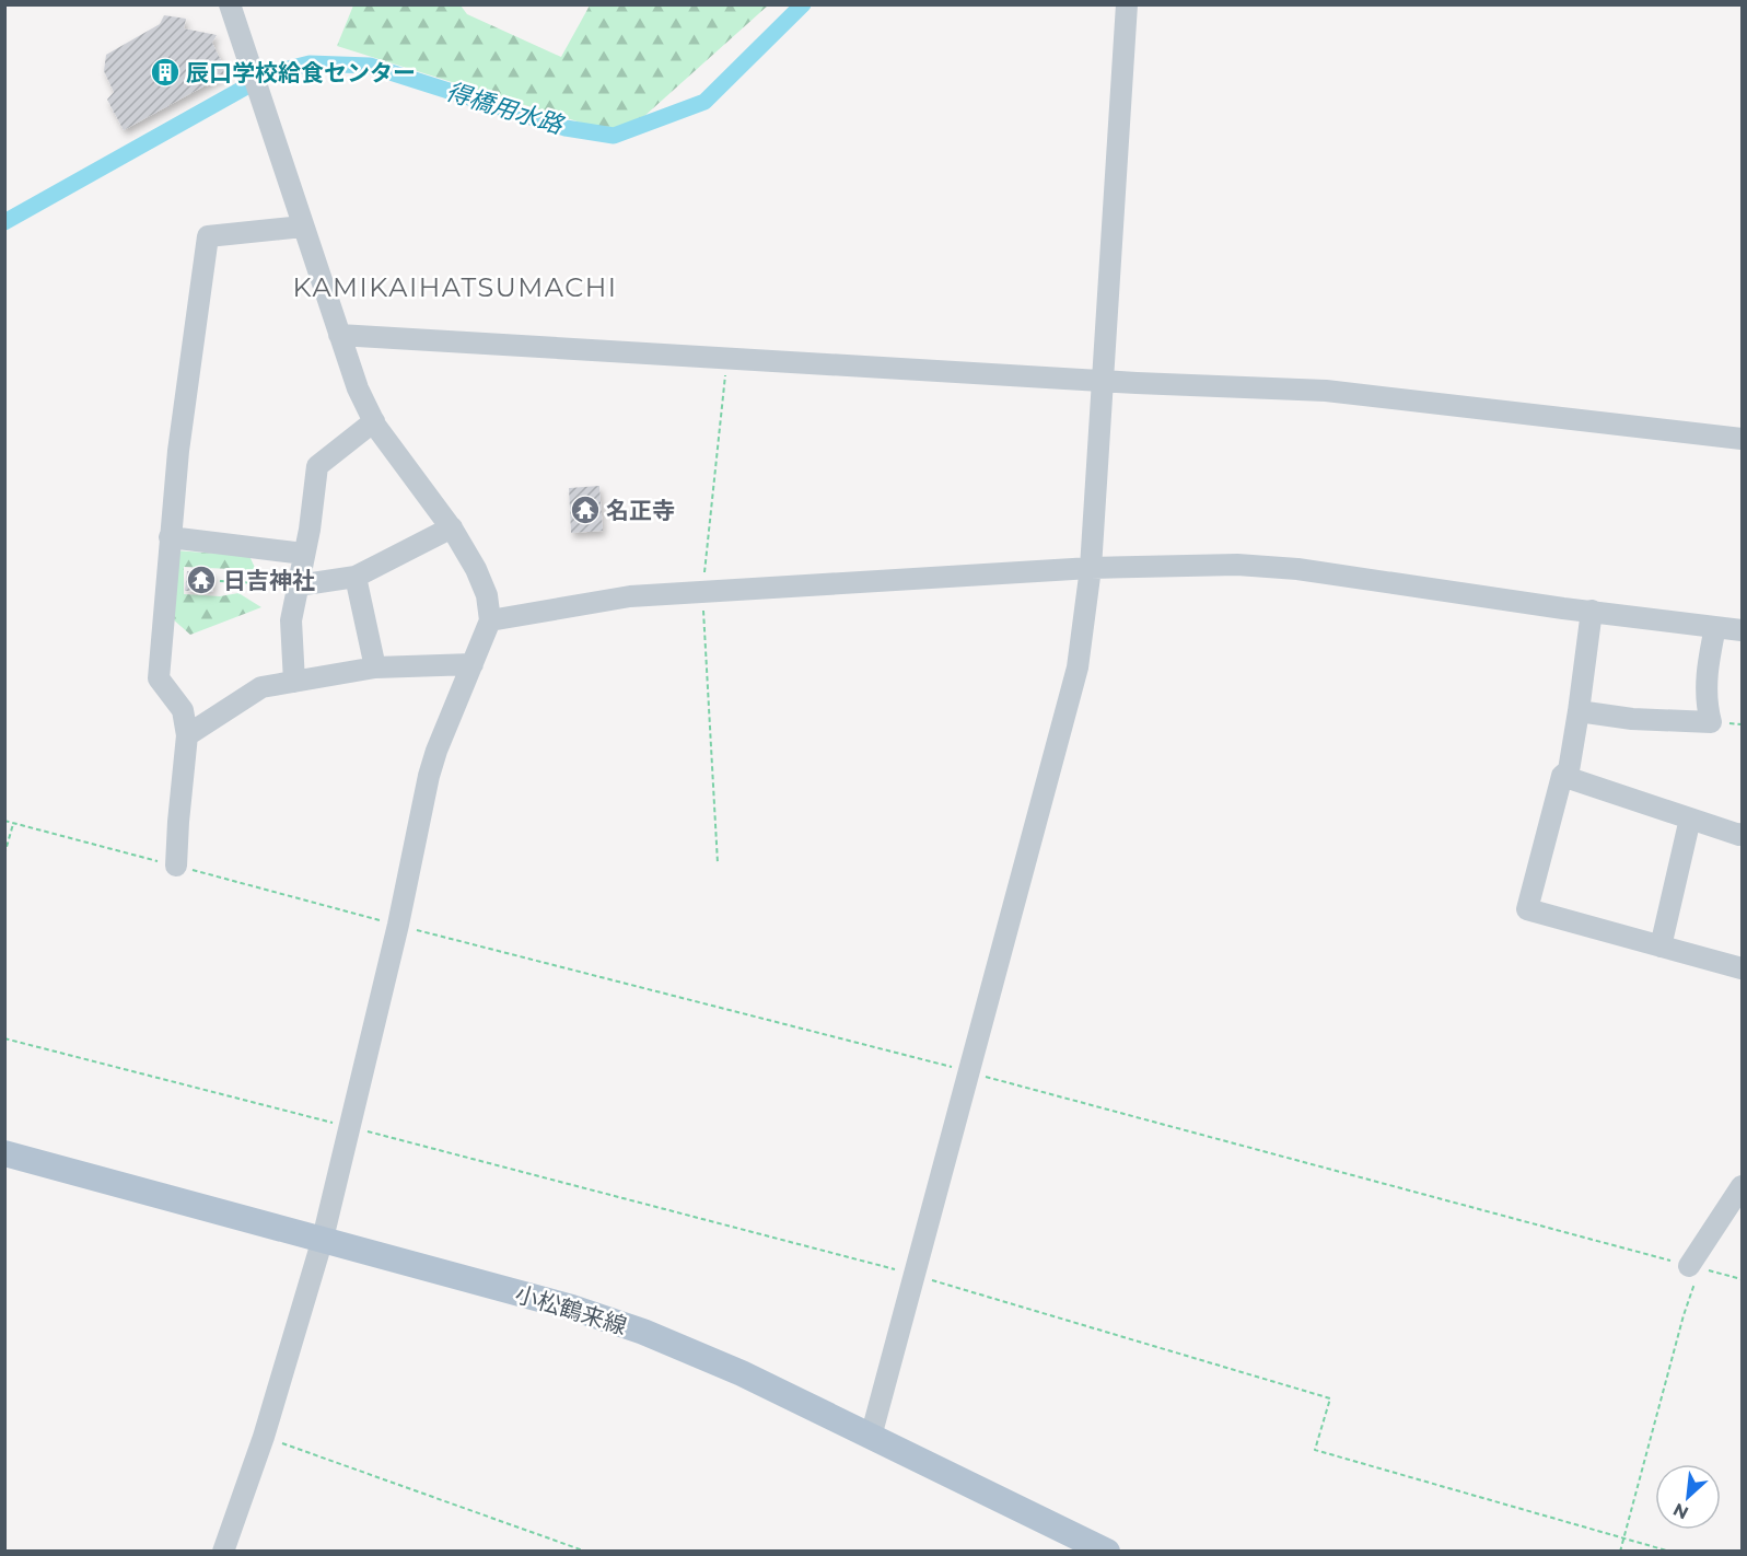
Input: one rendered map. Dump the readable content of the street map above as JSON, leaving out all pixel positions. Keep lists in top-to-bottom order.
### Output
{
  "streets": {
    "main road": ["小松鶴来線"]
  },
  "districts": ["KAMIKAIHATSUMACHI"],
  "water": ["得橋用水路"],
  "places": {
    "building": ["辰口学校給食センター"],
    "temple": ["名正寺", "日吉神社"]
  },
  "north": "bottom left"
}
